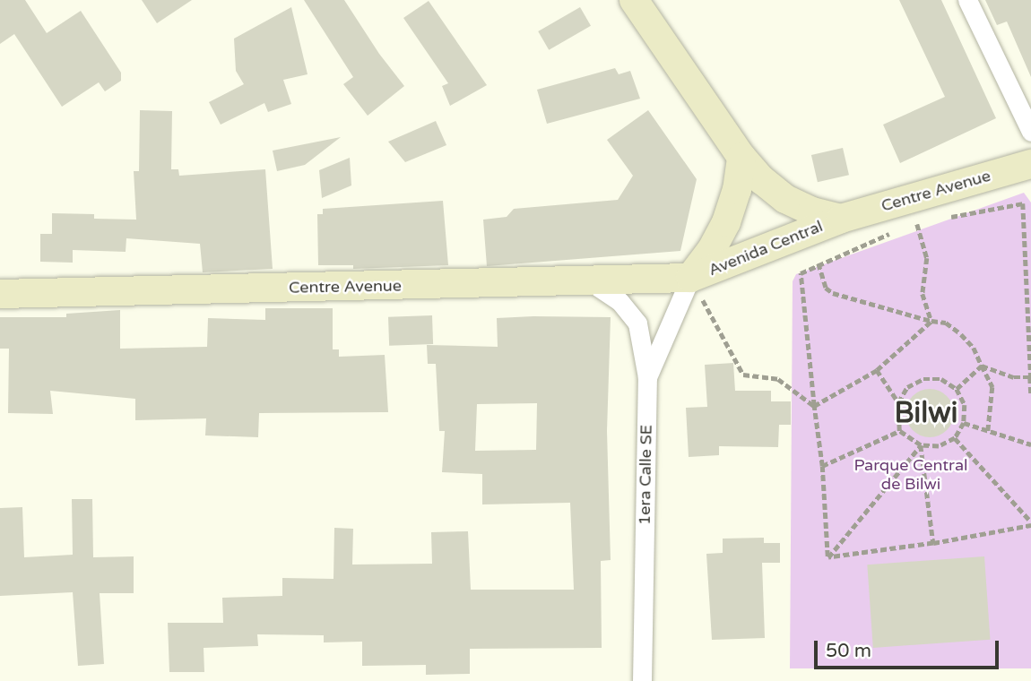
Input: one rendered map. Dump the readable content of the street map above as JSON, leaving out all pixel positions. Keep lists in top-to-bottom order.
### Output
{
  "streets": {
    "street": ["Centre Avenue", "Avenida Central", "1era Calle SE"]
  },
  "crossings": [
    ["Centre Avenue", "Avenida Central"],
    ["Centre Avenue", "1era Calle SE"],
    ["Avenida Central", "1era Calle SE"]
  ],
  "districts": ["Bilwi"],
  "parks": ["Parque Central de Bilwi"],
  "scale_bar": "50 m"
}
